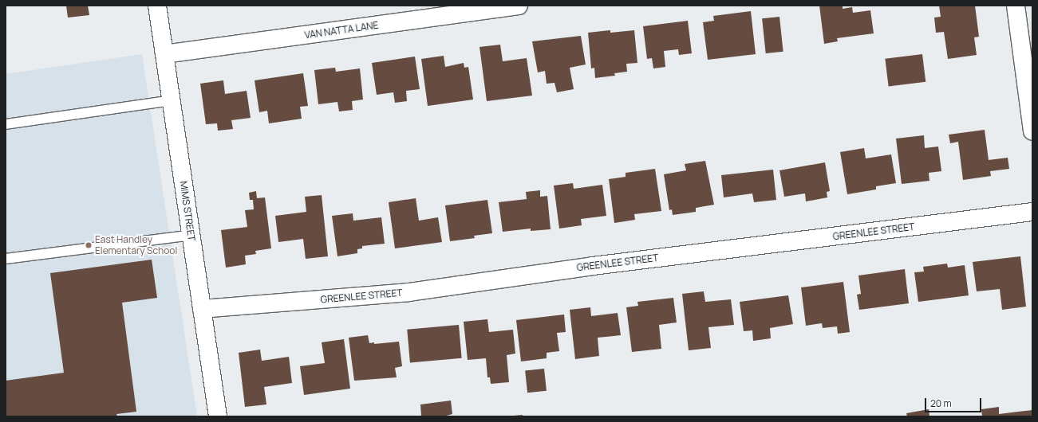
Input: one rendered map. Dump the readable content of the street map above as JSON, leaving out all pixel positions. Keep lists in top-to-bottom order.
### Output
{
  "streets": {
    "street": ["VAN NATTA LANE", "MIMS STREET", "GREENLEE STREET"]
  },
  "crossings": [
    ["VAN NATTA LANE", "MIMS STREET"],
    ["MIMS STREET", "GREENLEE STREET"]
  ],
  "places": ["East Handley Elementary School"],
  "scale_bar": "20 m"
}
